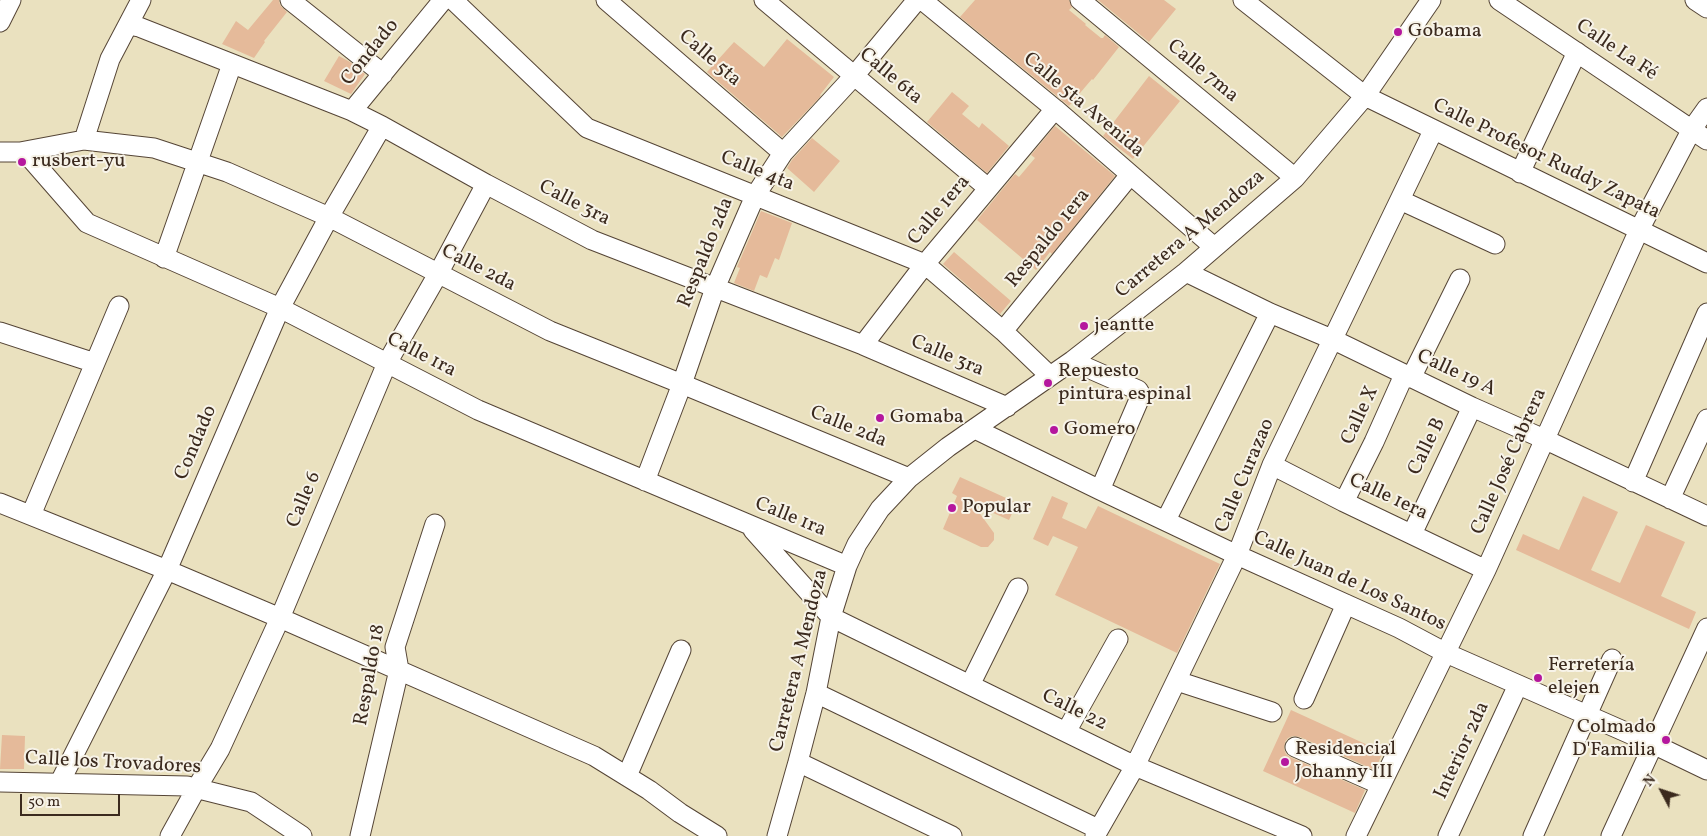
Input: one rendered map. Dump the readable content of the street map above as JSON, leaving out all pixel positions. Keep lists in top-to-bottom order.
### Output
{
  "streets": {
    "street": [
      "Calle La Fé",
      "Condado",
      "Calle 5ta",
      "Calle 7ma",
      "Calle 6ta",
      "Calle 5ta Avenida",
      "Calle Profesor Ruddy Zapata",
      "Calle 4ta",
      "Calle 3ra",
      "Calle 1era",
      "Carretera A Mendoza",
      "Respaldo 1era",
      "Respaldo 2da",
      "Calle 2da",
      "Calle 1ra",
      "Calle 19 A",
      "Calle X",
      "Calle B",
      "Calle José Cabrera",
      "Calle Curazao",
      "Calle 6",
      "Calle Juan de Los Santos",
      "Respaldo 18",
      "Calle 22",
      "Interior 2da",
      "Calle los Trovadores"
    ]
  },
  "crossings": [
    ["Calle La Fé", "Calle José Cabrera"],
    ["Condado", "Calle 3ra"],
    ["Condado", "Calle 2da"],
    ["Condado", "Calle 1ra"],
    ["Condado", "Calle los Trovadores"],
    ["Calle 5ta", "Respaldo 2da"],
    ["Calle 7ma", "Carretera A Mendoza"],
    ["Calle 6ta", "Calle 1era"],
    ["Calle 6ta", "Respaldo 2da"],
    ["Calle 5ta Avenida", "Calle 1era"],
    ["Calle 5ta Avenida", "Carretera A Mendoza"],
    ["Calle 5ta Avenida", "Respaldo 1era"],
    ["Calle Profesor Ruddy Zapata", "Carretera A Mendoza"],
    ["Calle Profesor Ruddy Zapata", "Calle José Cabrera"],
    ["Calle Profesor Ruddy Zapata", "Calle Curazao"],
    ["Calle 4ta", "Calle 1era"],
    ["Calle 4ta", "Carretera A Mendoza"],
    ["Calle 4ta", "Respaldo 1era"],
    ["Calle 4ta", "Respaldo 2da"],
    ["Calle 3ra", "Calle 1era"],
    ["Calle 3ra", "Carretera A Mendoza"],
    ["Calle 3ra", "Respaldo 2da"],
    ["Calle 3ra", "Calle 6"],
    ["Calle 1era", "Calle X"],
    ["Calle 1era", "Calle B"],
    ["Calle 1era", "Calle José Cabrera"],
    ["Calle 1era", "Calle Curazao"],
    ["Carretera A Mendoza", "Calle 2da"],
    ["Carretera A Mendoza", "Calle 1ra"],
    ["Carretera A Mendoza", "Calle 19 A"],
    ["Carretera A Mendoza", "Calle Juan de Los Santos"],
    ["Carretera A Mendoza", "Calle 22"],
    ["Respaldo 2da", "Calle 2da"],
    ["Respaldo 2da", "Calle 1ra"],
    ["Calle 2da", "Calle 1ra"],
    ["Calle 2da", "Calle 6"],
    ["Calle 1ra", "Calle 6"],
    ["Calle 19 A", "Calle X"],
    ["Calle 19 A", "Calle B"],
    ["Calle 19 A", "Calle José Cabrera"],
    ["Calle 19 A", "Calle Curazao"],
    ["Calle José Cabrera", "Calle Juan de Los Santos"],
    ["Calle Curazao", "Calle Juan de Los Santos"],
    ["Calle Curazao", "Calle 22"],
    ["Calle 6", "Calle los Trovadores"],
    ["Calle Juan de Los Santos", "Interior 2da"]
  ],
  "places": [
    "Gobama",
    "rusbert-yu",
    "jeantte",
    "Repuesto pintura espinal",
    "Gomaba",
    "Gomero",
    "Popular",
    "Ferretería elejen",
    "Colmado D'Familia",
    "Residencial Johanny III"
  ],
  "scale_bar": "50 m",
  "north": "top left"
}
